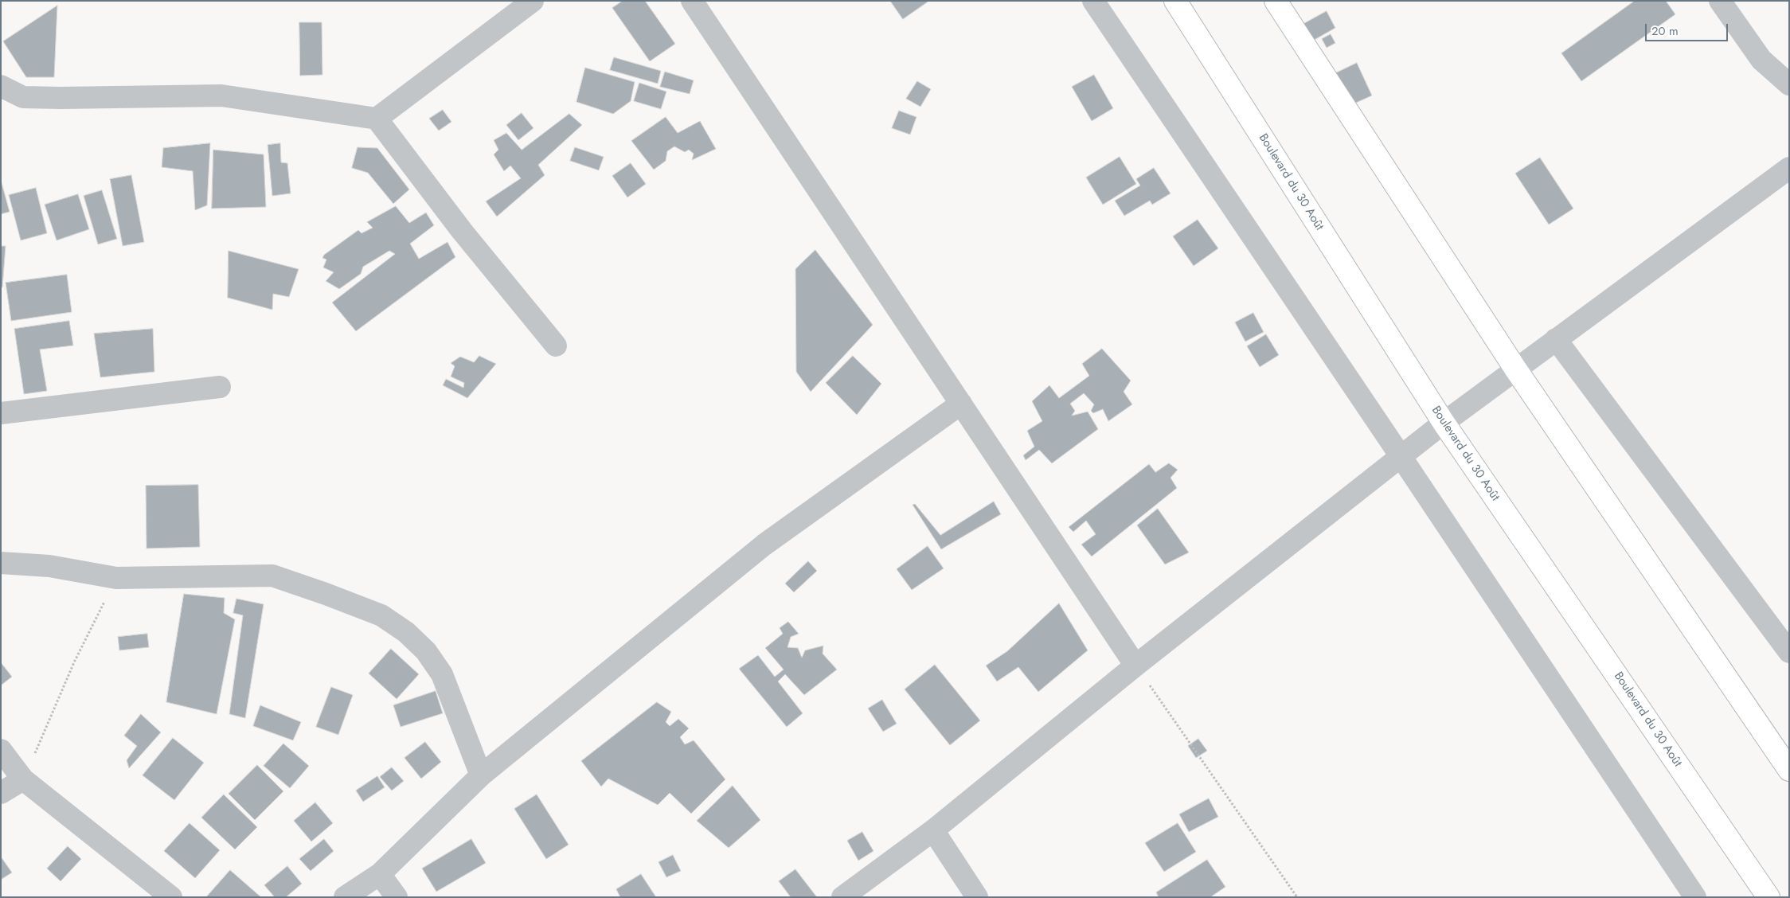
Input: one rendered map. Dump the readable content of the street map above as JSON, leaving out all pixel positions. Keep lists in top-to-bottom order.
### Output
{
  "streets": {
    "highway": ["Boulevard du 30 Août"]
  },
  "scale_bar": "20 m"
}
